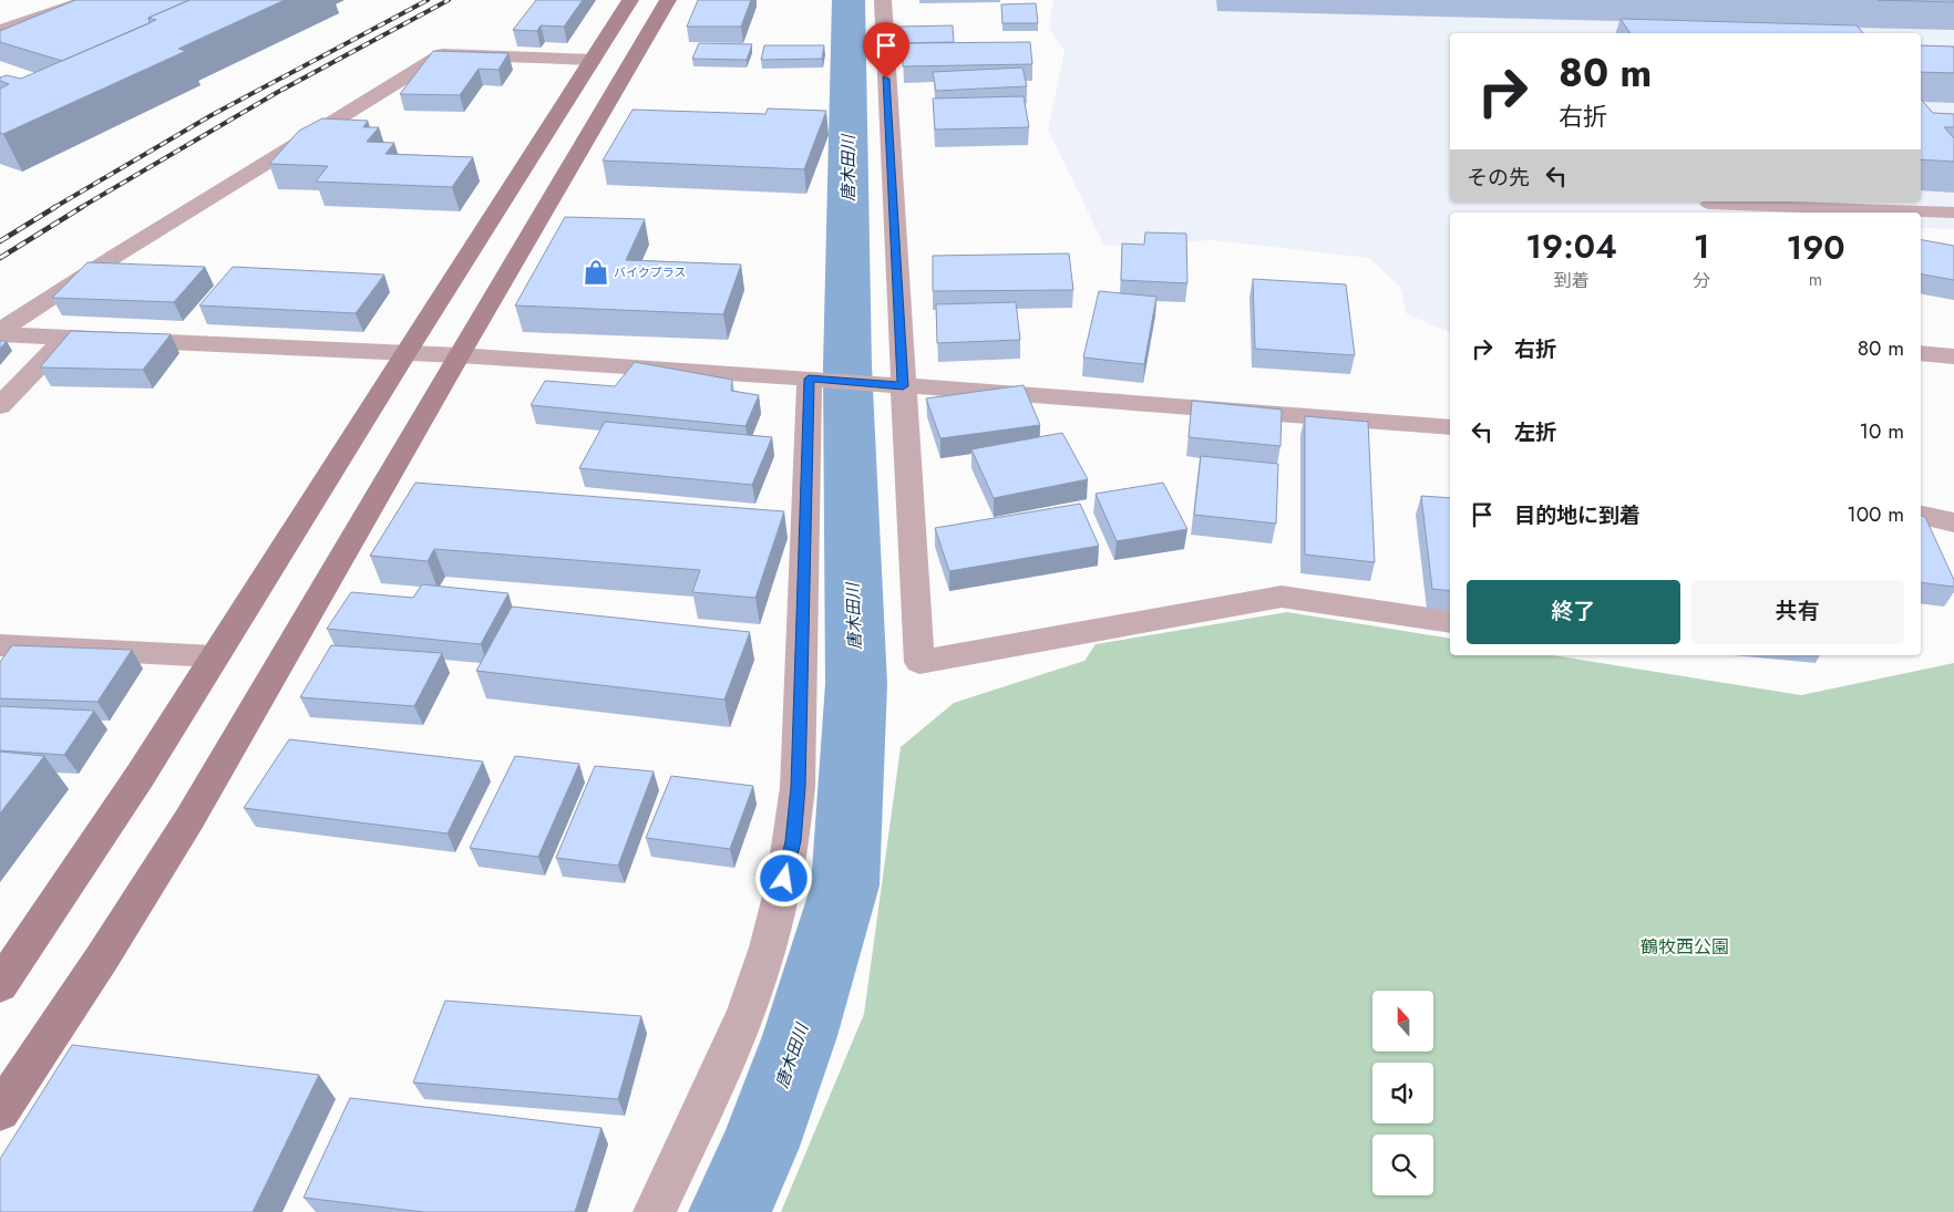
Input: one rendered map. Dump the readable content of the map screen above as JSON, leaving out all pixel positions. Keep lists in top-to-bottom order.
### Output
{
  "water": ["唐木田川"],
  "parks": ["鶴牧西公園"],
  "places": {
    "shop": ["バイクプラス"]
  },
  "north": "top",
  "page": {
    "turn": ["80 m", "右折"],
    "then": "その先",
    "eta": [
      "19:04",
      "到着",
      "1",
      "分",
      "190",
      "m"
    ],
    "list": [
      {
        "name": "右折",
        "value": "80 m"
      },
      {
        "name": "左折",
        "value": "10 m"
      },
      {
        "name": "目的地に到着",
        "value": "100 m"
      }
    ],
    "buttons": ["終了", "共有"]
  }
}
